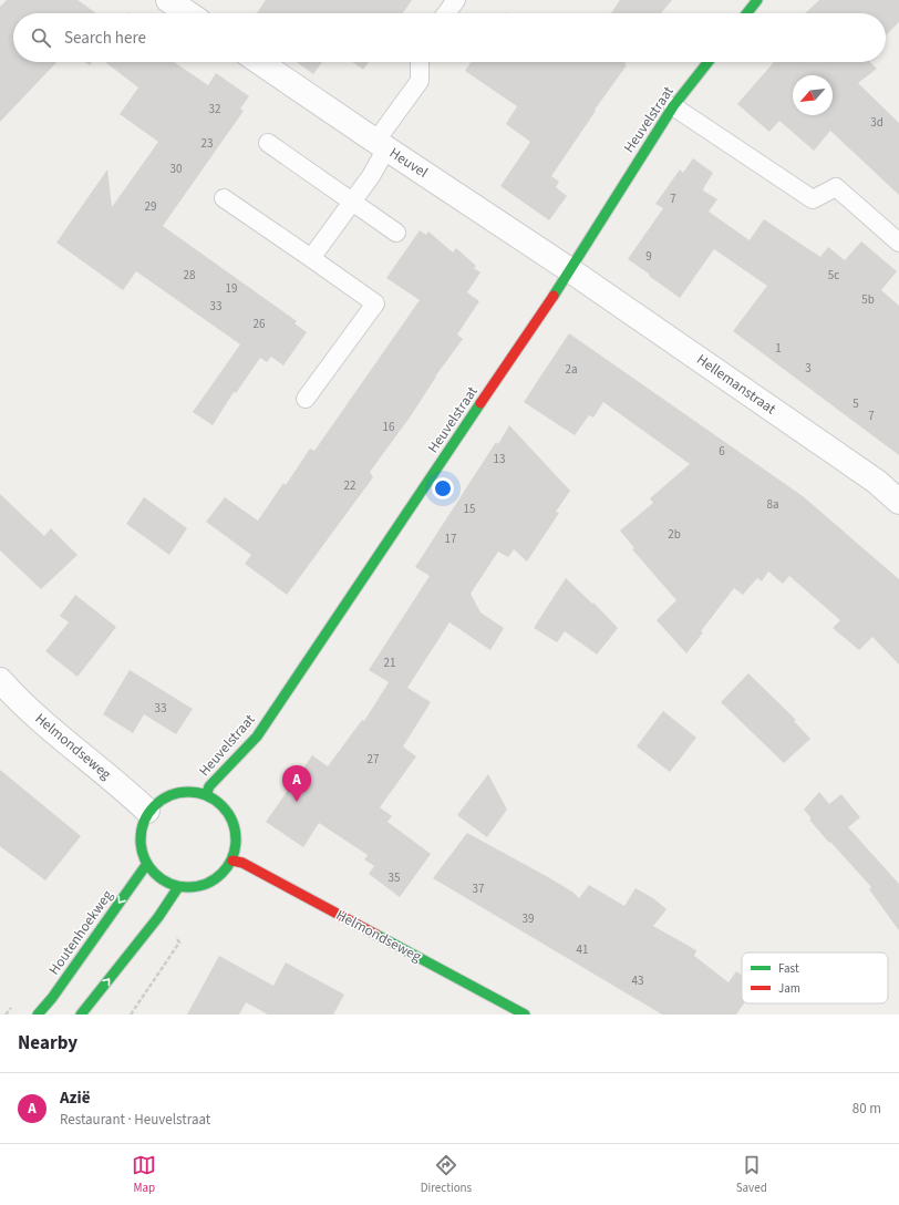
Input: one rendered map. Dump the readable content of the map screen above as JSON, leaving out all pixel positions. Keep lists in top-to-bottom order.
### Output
{
  "streets": {
    "street": [
      "Heuvelstraat",
      "Heuvel",
      "Hellemanstraat",
      "Helmondseweg",
      "Houtenhoekweg"
    ]
  },
  "crossings": [
    ["Heuvelstraat", "Heuvel"],
    ["Heuvelstraat", "Hellemanstraat"],
    ["Heuvelstraat", "Helmondseweg"],
    ["Heuvelstraat", "Houtenhoekweg"],
    ["Heuvel", "Hellemanstraat"],
    ["Helmondseweg", "Houtenhoekweg"]
  ],
  "house_numbers": [
    "32",
    "3d",
    "23",
    "30",
    "7",
    "29",
    "9",
    "28",
    "5c",
    "19",
    "5b",
    "33",
    "26",
    "1",
    "3",
    "2a",
    "5",
    "7",
    "16",
    "6",
    "13",
    "22",
    "8a",
    "15",
    "2b",
    "17",
    "21",
    "33",
    "27",
    "35",
    "37",
    "39",
    "41",
    "43"
  ],
  "legend": ["Fast", "Jam"],
  "north": "bottom left",
  "page": {
    "search": "Search here",
    "pins": "A",
    "heading": "Nearby",
    "list": [
      {
        "mark": "A",
        "name": "Azië",
        "note": "Restaurant · Heuvelstraat",
        "value": "80 m"
      }
    ],
    "nav": ["Map", "Directions", "Saved"]
  }
}
